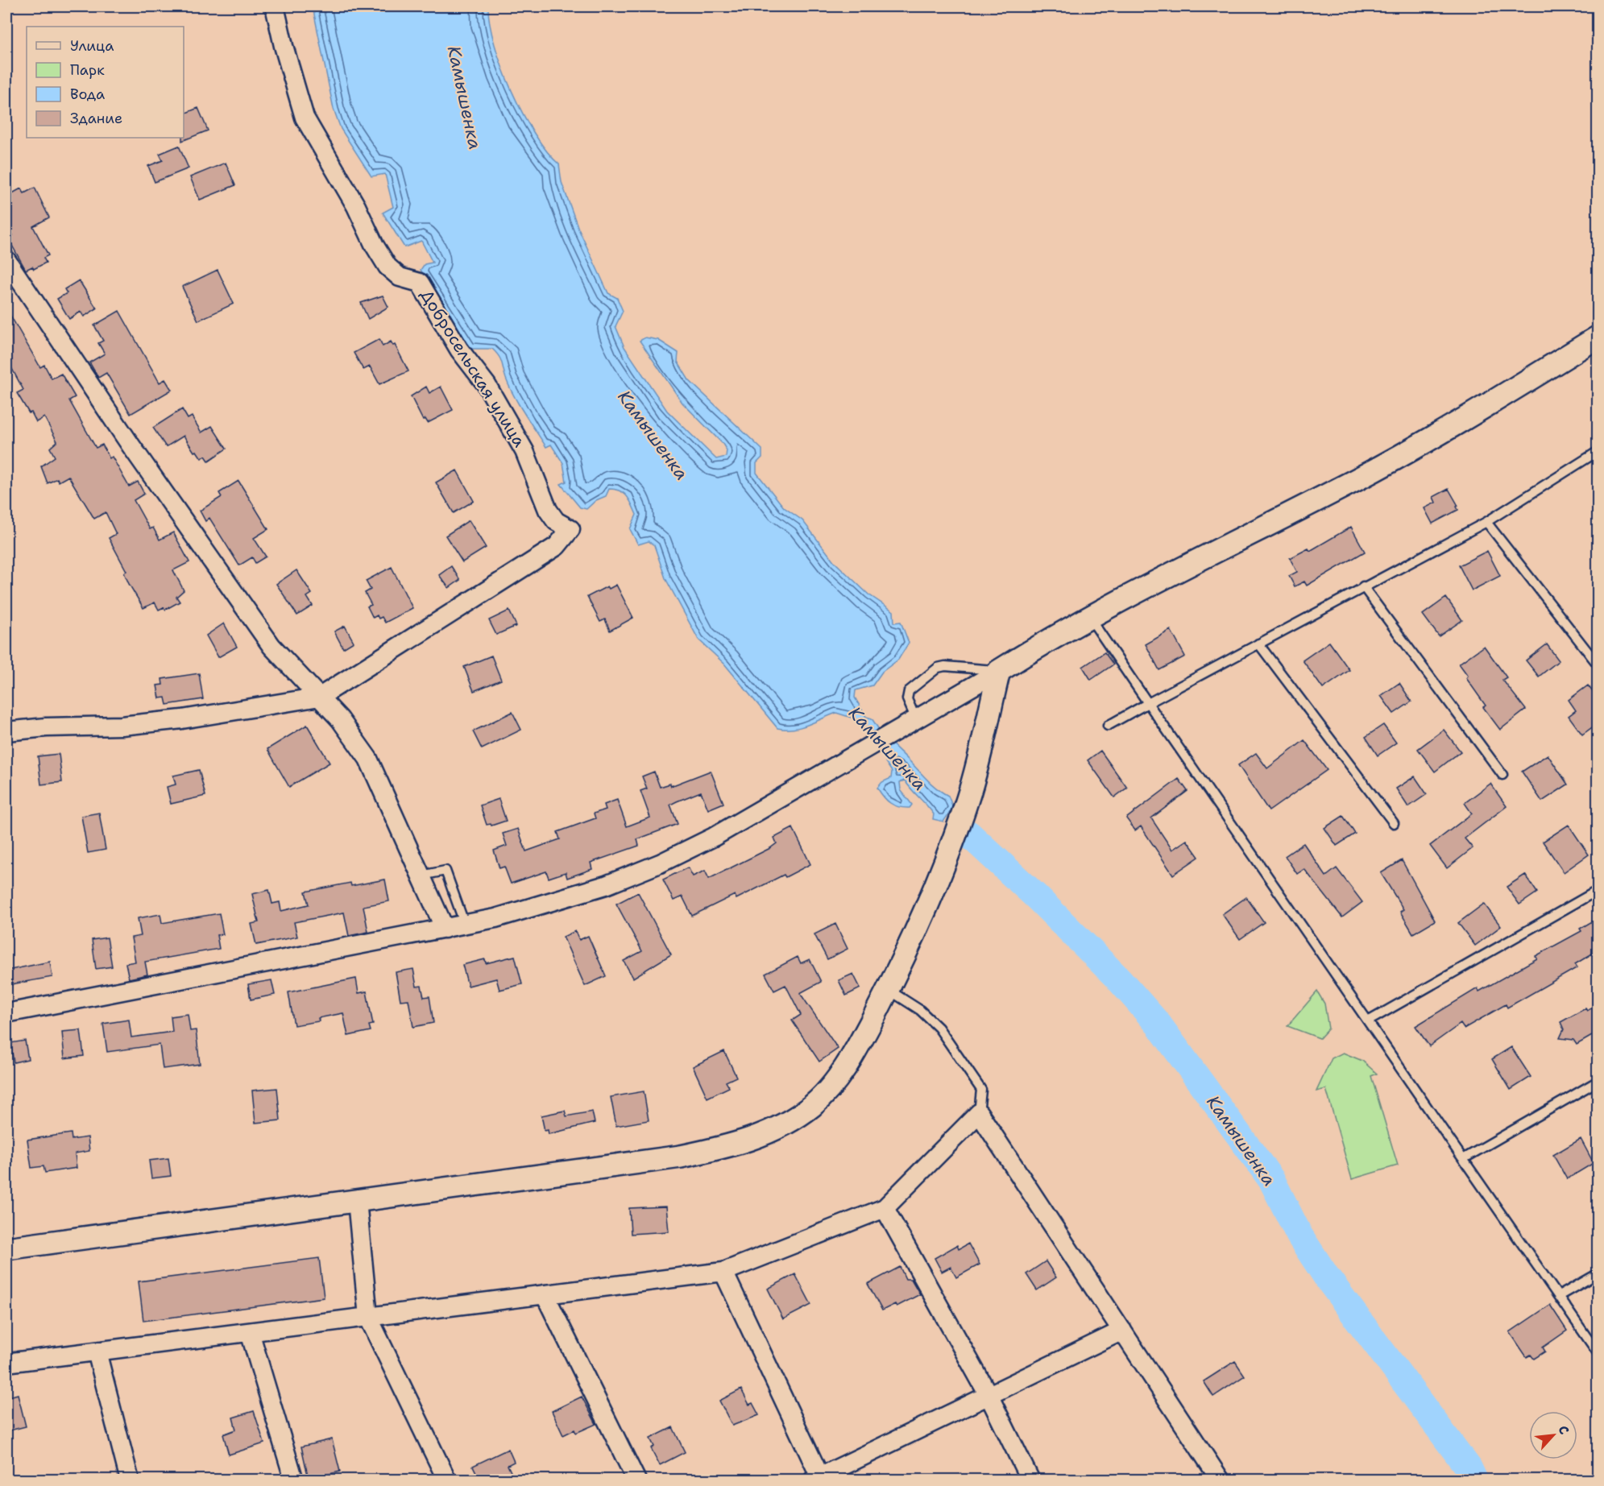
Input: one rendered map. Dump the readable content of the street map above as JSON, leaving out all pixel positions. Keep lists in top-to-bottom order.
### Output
{
  "streets": {
    "street": ["Добросельская улица"]
  },
  "water": ["Камышенка"],
  "legend": [
    "Улица",
    "Парк",
    "Вода",
    "Здание"
  ],
  "north": "top right"
}
